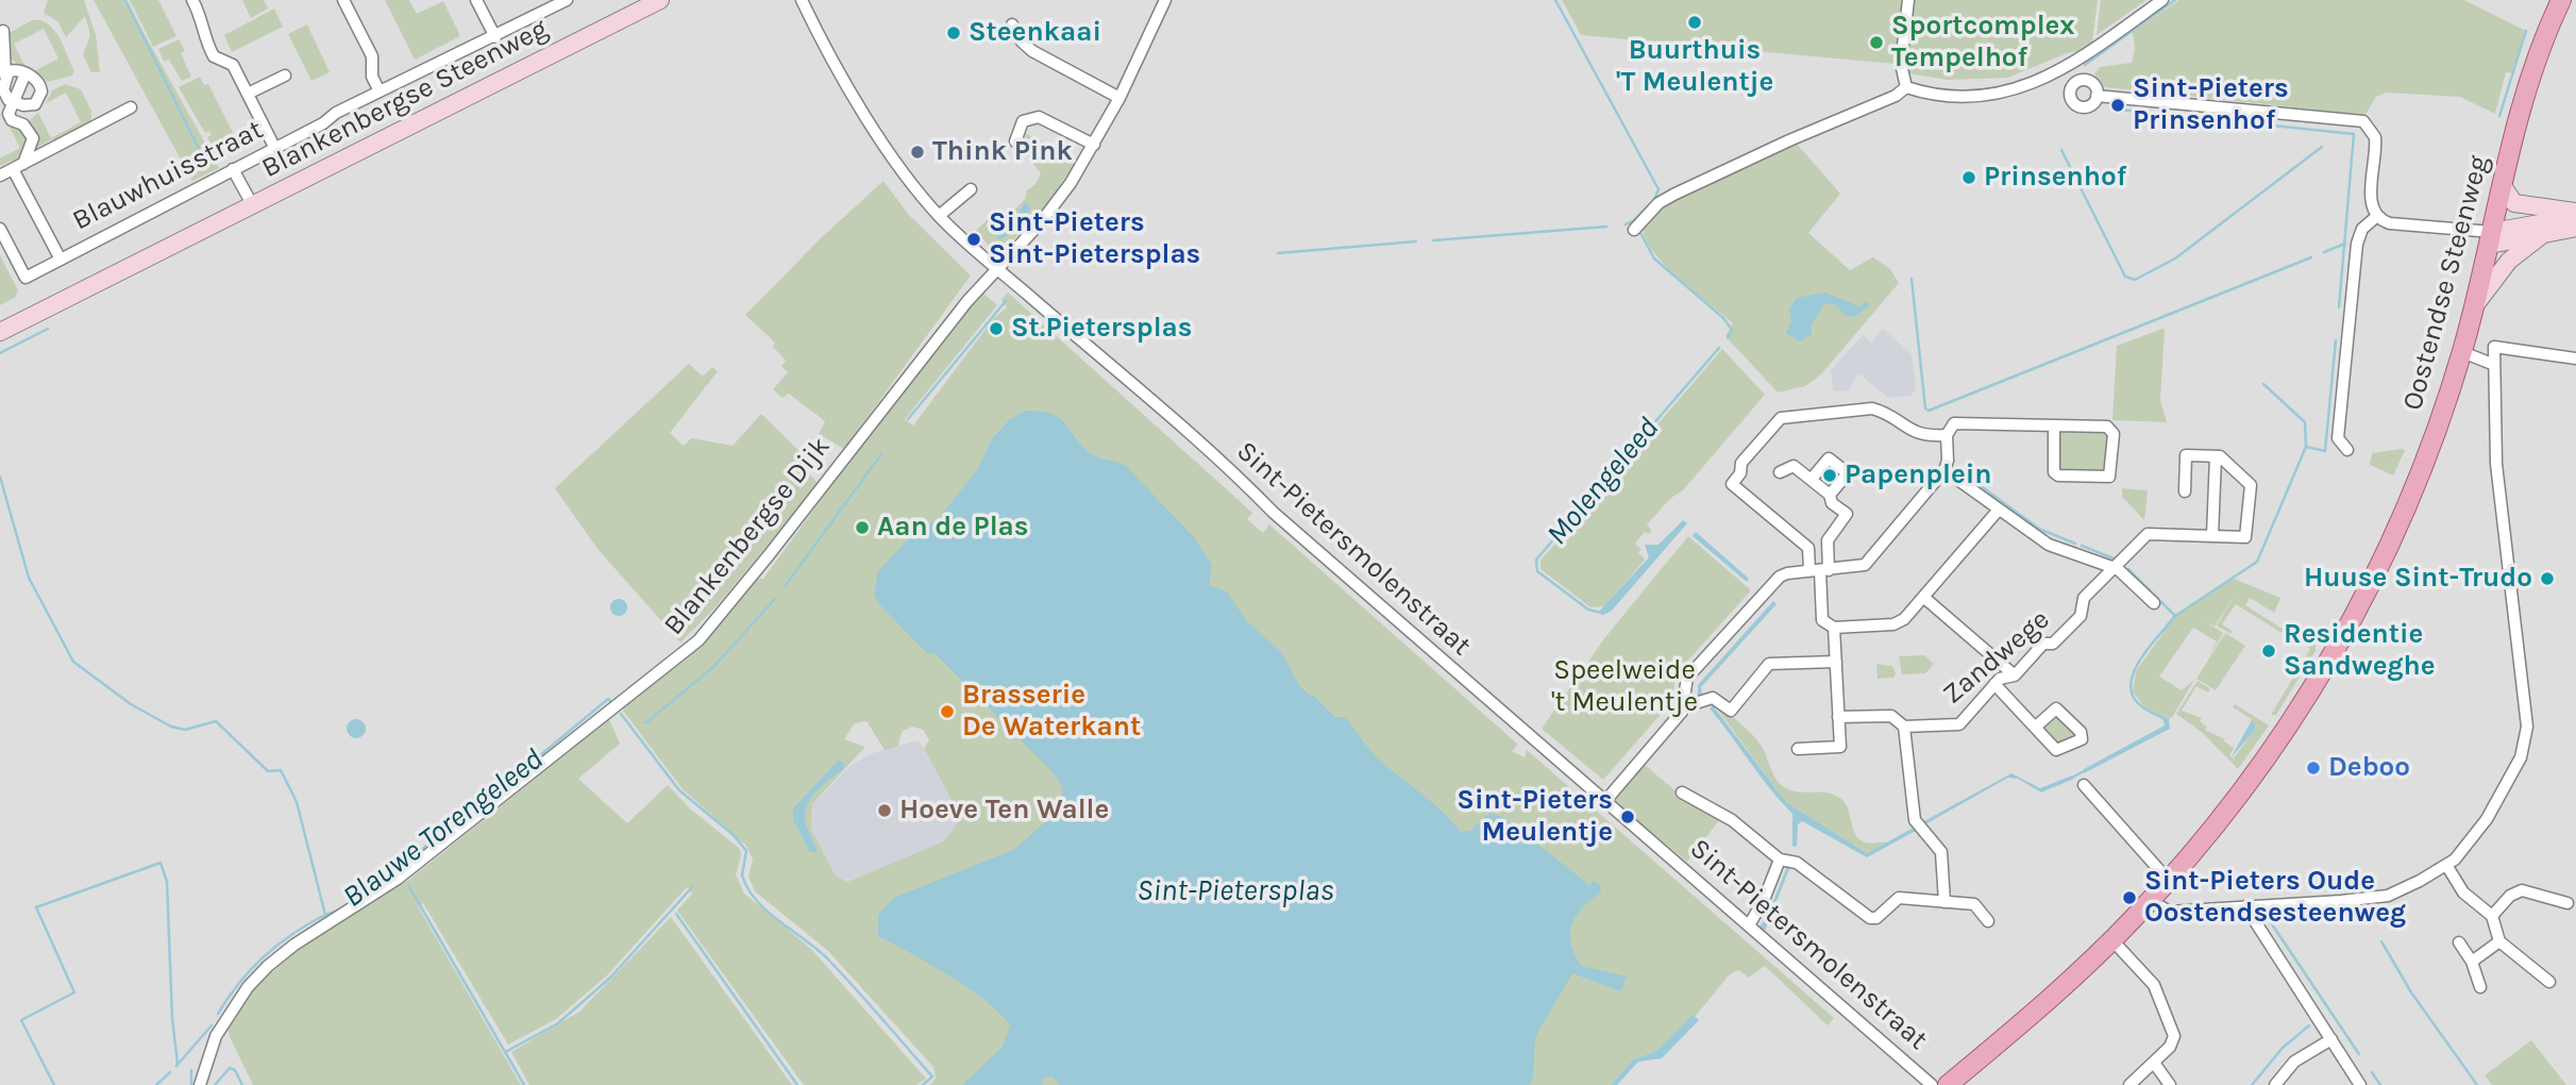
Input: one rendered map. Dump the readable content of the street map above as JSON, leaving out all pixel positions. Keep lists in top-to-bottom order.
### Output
{
  "streets": {
    "main road": ["Blankenbergse Steenweg", "Oostendse Steenweg"],
    "street": [
      "Blauwhuisstraat",
      "Blankenbergse Dijk",
      "Sint-Pietersmolenstraat",
      "Zandwege"
    ]
  },
  "crossings": [
    ["Blankenbergse Steenweg", "Blauwhuisstraat"],
    ["Blankenbergse Dijk", "Sint-Pietersmolenstraat"]
  ],
  "water": ["Molengeleed", "Blauwe Torengeleed", "Sint-Pietersplas"],
  "parks": ["Speelweide 't Meulentje"],
  "places": [
    "Buurthuis 'T Meulentje",
    "Steenkaai",
    "Sportcomplex Tempelhof",
    "Sint-Pieters Prinsenhof",
    "Think Pink",
    "Prinsenhof",
    "Sint-Pieters Sint-Pietersplas",
    "St.Pietersplas",
    "Papenplein",
    "Aan de Plas",
    "Huuse Sint-Trudo",
    "Residentie Sandweghe",
    "Brasserie De Waterkant",
    "Deboo",
    "Hoeve Ten Walle",
    "Sint-Pieters Meulentje",
    "Sint-Pieters Oude Oostendsesteenweg"
  ]
}
